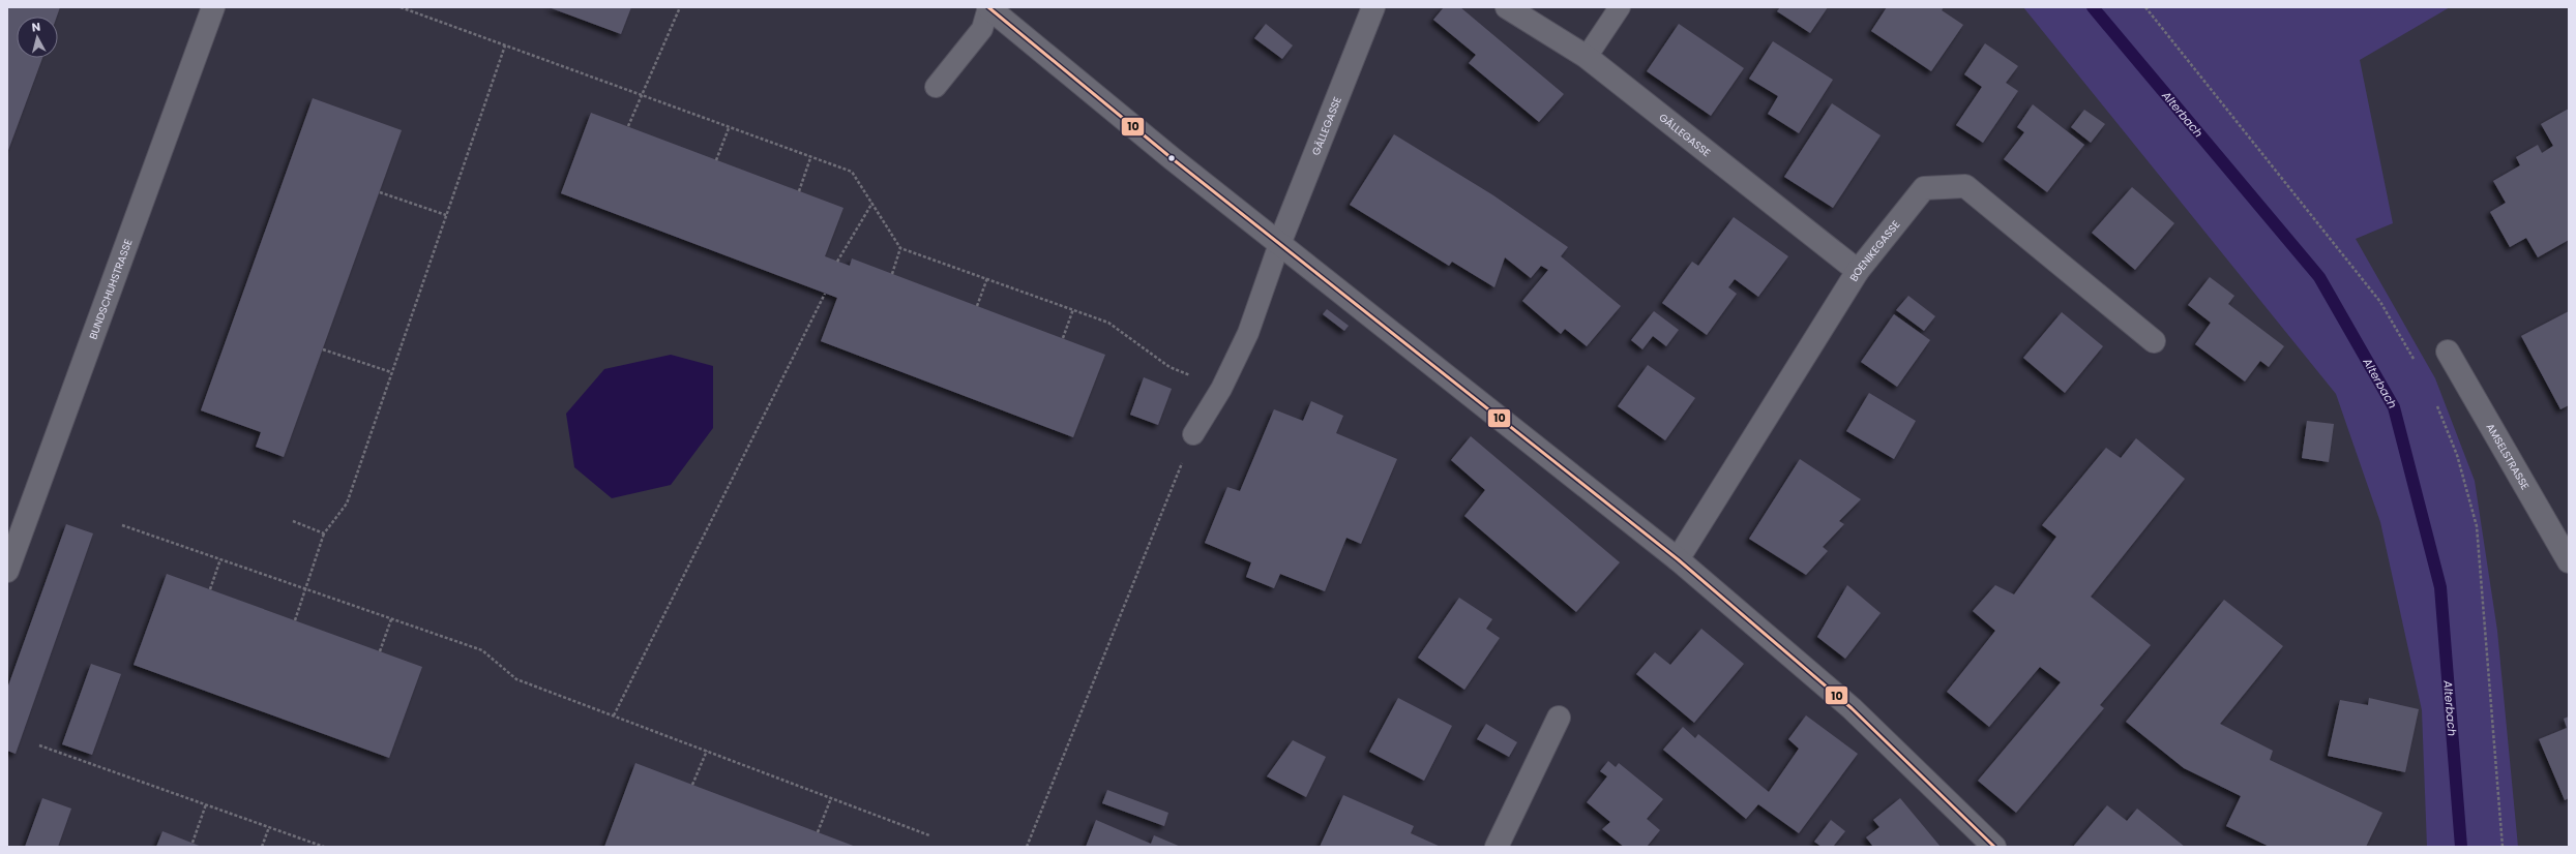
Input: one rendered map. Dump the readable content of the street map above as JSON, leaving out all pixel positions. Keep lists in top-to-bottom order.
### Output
{
  "streets": {
    "street": [
      "GÄLLEGASSE",
      "BOENIKEGASSE",
      "BUNDSCHUHSTRASSE",
      "AMSELSTRASSE"
    ]
  },
  "crossings": [
    ["GÄLLEGASSE", "BOENIKEGASSE"]
  ],
  "water": ["Alterbach"],
  "lines": ["transit line 10"],
  "north": "top"
}
